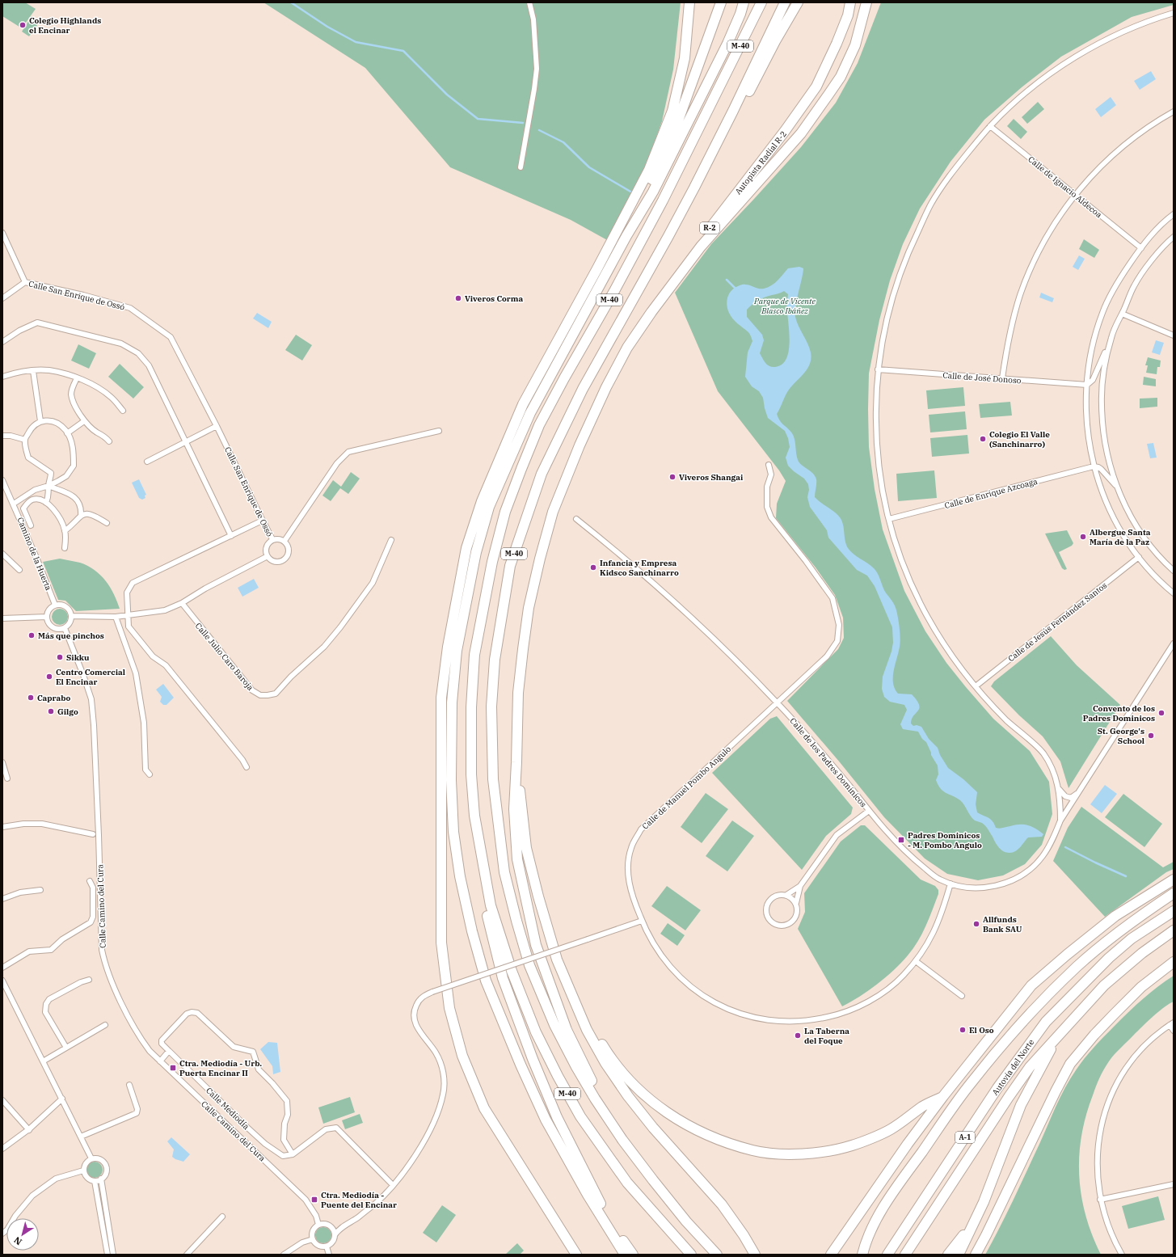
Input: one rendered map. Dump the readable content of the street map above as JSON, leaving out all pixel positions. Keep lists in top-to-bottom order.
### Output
{
  "streets": {
    "highway": [
      "M-40",
      "Autopista Radial R-2",
      "R-2",
      "Autovía del Norte",
      "A-1"
    ],
    "street": [
      "Calle de Ignacio Aldecoa",
      "Calle San Enrique de Ossó",
      "Calle de José Donoso",
      "Calle de Enrique Azcoaga",
      "Camino de la Huerta",
      "Calle de Jesús Fernández Santos",
      "Calle Julio Caro Baroja",
      "Calle de los Padres Dominicos",
      "Calle de Manuel Pombo Angulo",
      "Calle Camino del Cura",
      "Calle Mediodía"
    ]
  },
  "crossings": [
    ["Camino de la Huerta", "Calle Camino del Cura"],
    ["Calle de los Padres Dominicos", "Calle de Manuel Pombo Angulo"]
  ],
  "parks": ["Parque de Vicente Blasco Ibáñez"],
  "places": {
    "other": [
      "Colegio Highlands el Encinar",
      "Viveros Corma",
      "Colegio El Valle (Sanchinarro)",
      "Viveros Shangai",
      "Albergue Santa María de la Paz",
      "Infancia y Empresa Kidsco Sanchinarro",
      "Más que pinchos",
      "Sikku",
      "Centro Comercial El Encinar",
      "Caprabo",
      "Gilgo",
      "Convento de los Padres Dominicos",
      "St. George's School",
      "Allfunds Bank SAU",
      "El Oso",
      "La Taberna del Foque"
    ],
    "transit": ["Padres Dominicos - M. Pombo Angulo", "Ctra. Mediodía - Urb. Puerta Encinar II", "Ctra. Mediodía - Puente del Encinar"]
  },
  "north": "bottom left"
}
